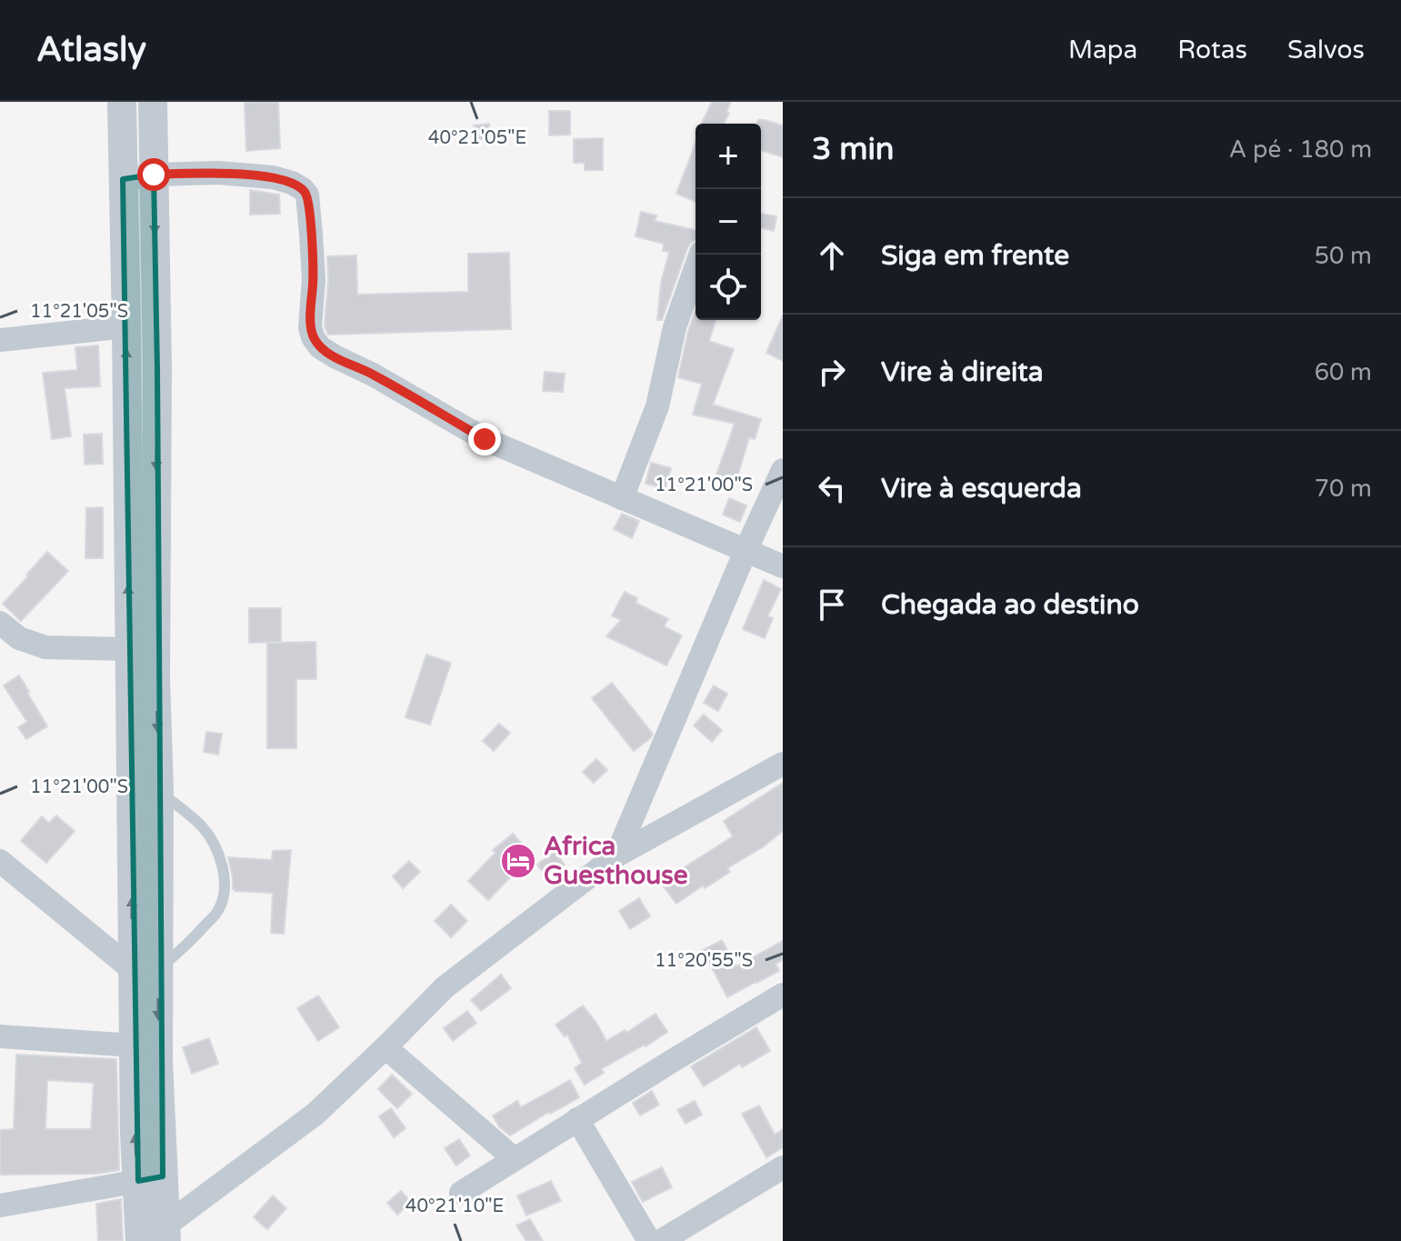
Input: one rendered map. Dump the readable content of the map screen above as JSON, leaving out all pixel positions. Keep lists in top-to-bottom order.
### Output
{
  "places": {
    "hotel": ["Africa Guesthouse"]
  },
  "page": {
    "header": "Atlasly",
    "nav": ["Mapa", "Rotas", "Salvos"],
    "heading": ["3 min", "A pé · 180 m"],
    "map_buttons": ["+", "−"],
    "list": [
      ["Siga em frente", "50 m"],
      ["Vire à direita", "60 m"],
      ["Vire à esquerda", "70 m"],
      "Chegada ao destino"
    ]
  },
  "coordinates": [
    "40°21'05\"E",
    "11°21'05\"S",
    "11°21'00\"S",
    "11°20'55\"S",
    "40°21'10\"E"
  ]
}
